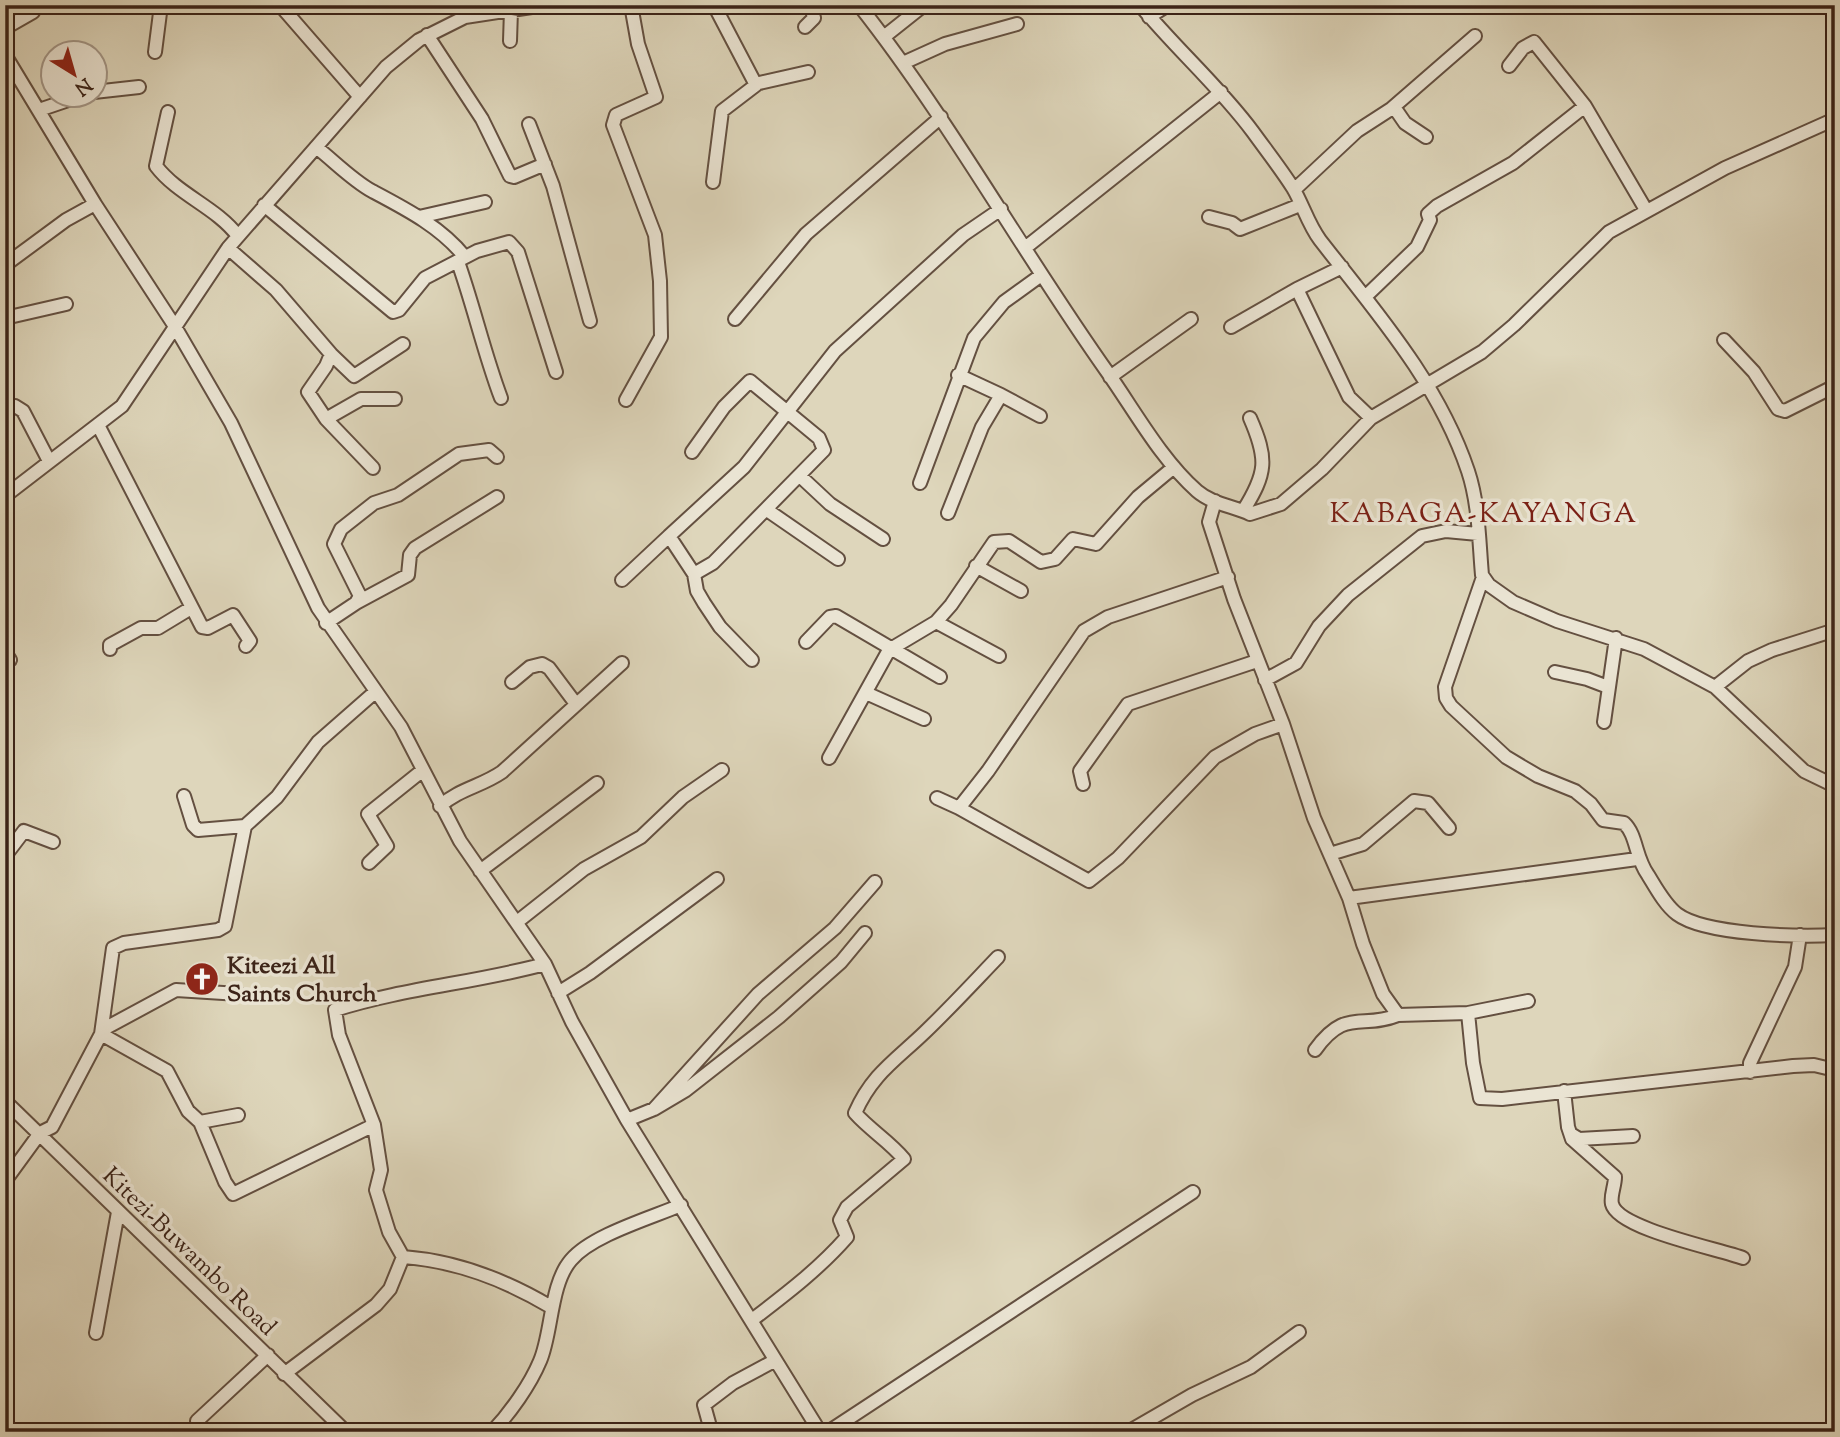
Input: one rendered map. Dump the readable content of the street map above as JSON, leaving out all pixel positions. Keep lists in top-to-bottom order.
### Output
{
  "streets": {
    "street": ["Kitezi-Buwambo Road"]
  },
  "districts": ["KABAGA-KAYANGA"],
  "places": {
    "church": ["Kiteezi All Saints Church"]
  },
  "north": "bottom right"
}
